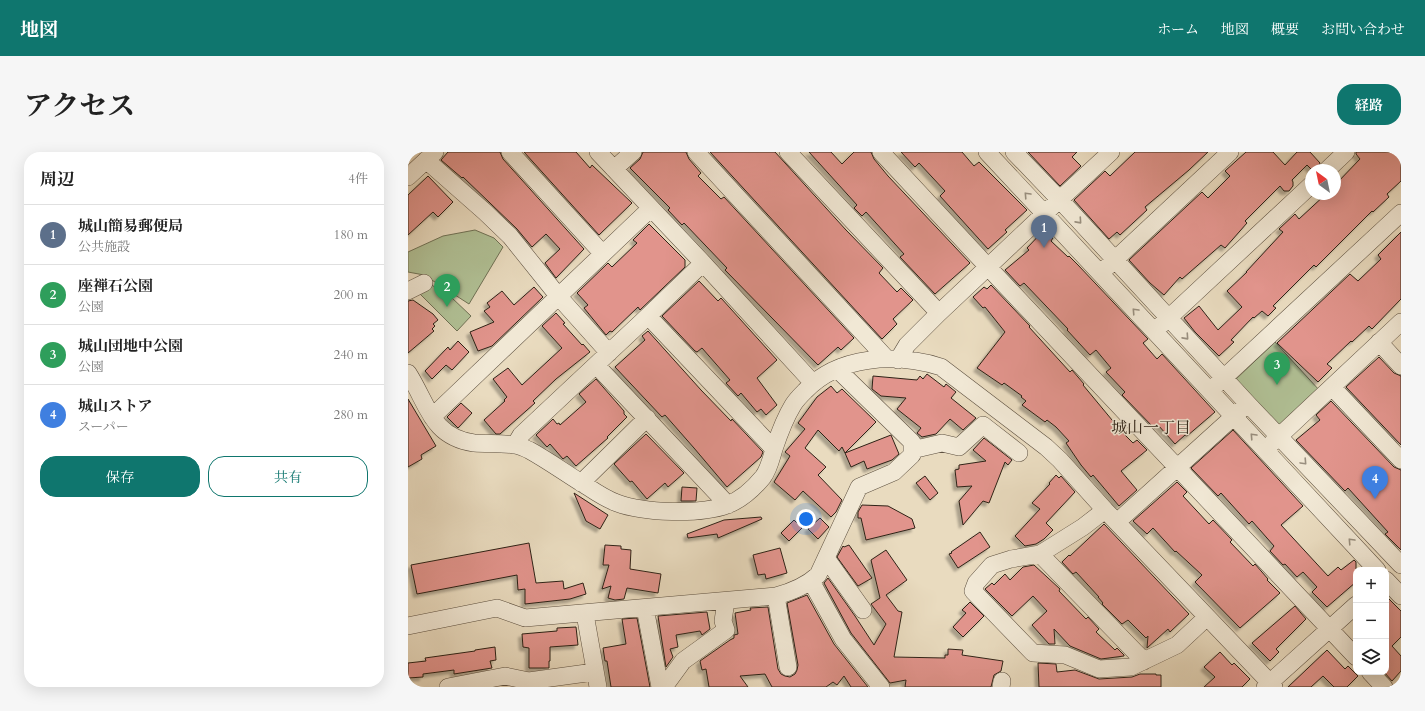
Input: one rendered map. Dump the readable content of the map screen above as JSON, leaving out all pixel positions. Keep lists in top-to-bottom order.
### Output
{
  "districts": ["城山一丁目"],
  "north": "top left",
  "page": {
    "header": "地図",
    "nav": [
      "ホーム",
      "地図",
      "概要",
      "お問い合わせ"
    ],
    "title": "アクセス",
    "buttons": [
      "経路",
      ["保存", "共有"]
    ],
    "heading": ["周辺", "4件"],
    "list": [
      {
        "mark": "1",
        "name": "城山簡易郵便局",
        "note": "公共施設",
        "value": "180 m"
      },
      {
        "mark": "2",
        "name": "座禅石公園",
        "note": "公園",
        "value": "200 m"
      },
      {
        "mark": "3",
        "name": "城山団地中公園",
        "note": "公園",
        "value": "240 m"
      },
      {
        "mark": "4",
        "name": "城山ストア",
        "note": "スーパー",
        "value": "280 m"
      }
    ],
    "pins": [
      "1",
      "2",
      "3",
      "4"
    ],
    "map_buttons": ["+", "−"]
  }
}
